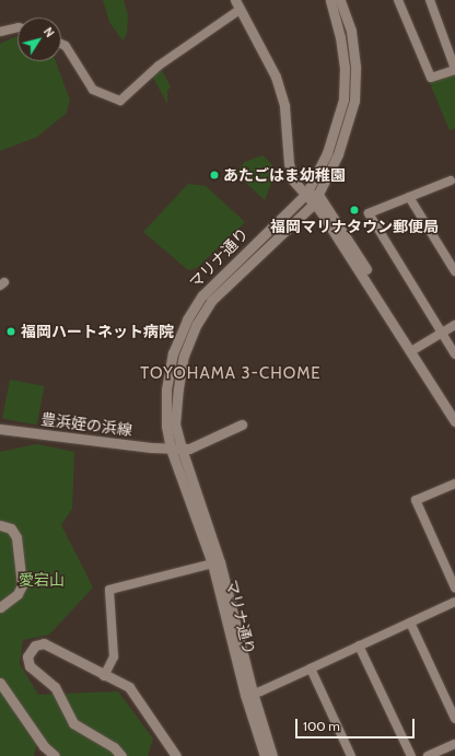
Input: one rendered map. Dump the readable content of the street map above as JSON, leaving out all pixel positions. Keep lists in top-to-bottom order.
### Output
{
  "streets": {
    "street": ["マリナ通り", "豊浜姪の浜線"]
  },
  "crossings": [
    ["マリナ通り", "豊浜姪の浜線"]
  ],
  "districts": ["TOYOHAMA 3-CHOME"],
  "parks": ["愛宕山"],
  "places": ["あたごはま幼稚園", "福岡マリナタウン郵便局", "福岡ハートネット病院"],
  "scale_bar": "100 m",
  "north": "top right"
}
